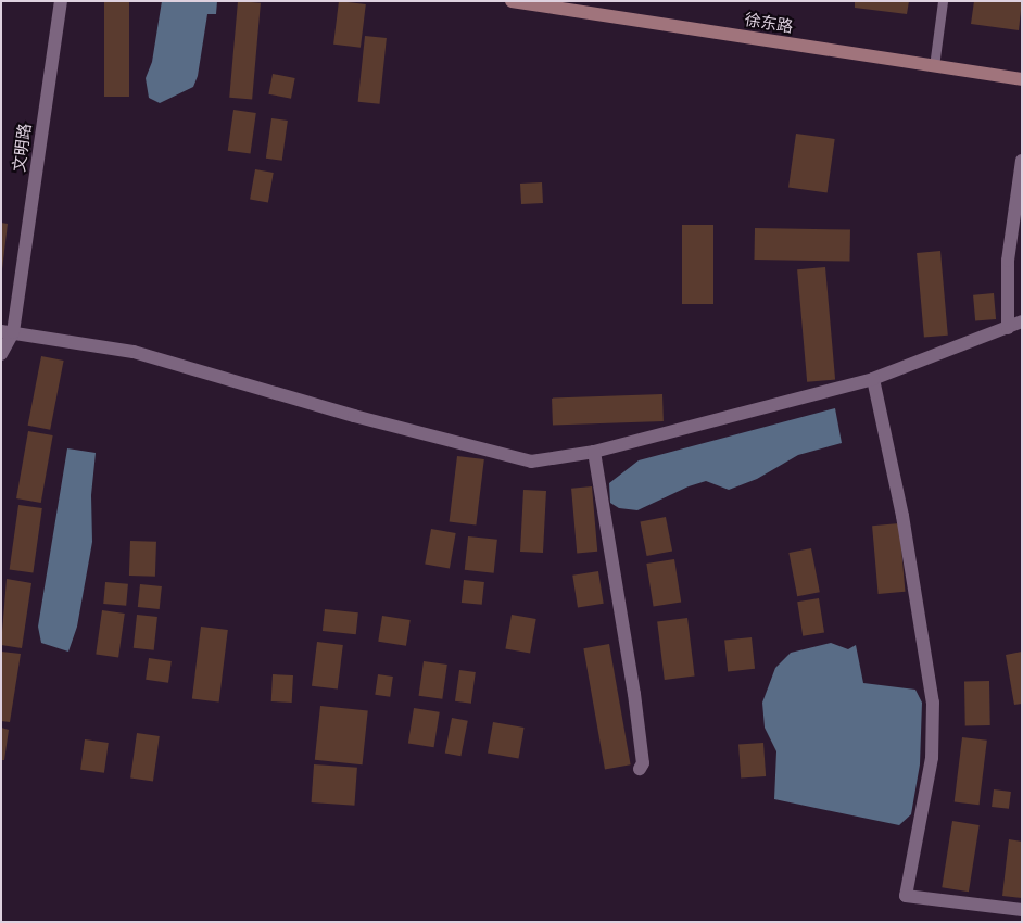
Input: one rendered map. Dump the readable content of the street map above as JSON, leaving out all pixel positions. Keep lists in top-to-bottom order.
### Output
{
  "streets": {
    "street": ["徐东路", "文明路"]
  }
}
